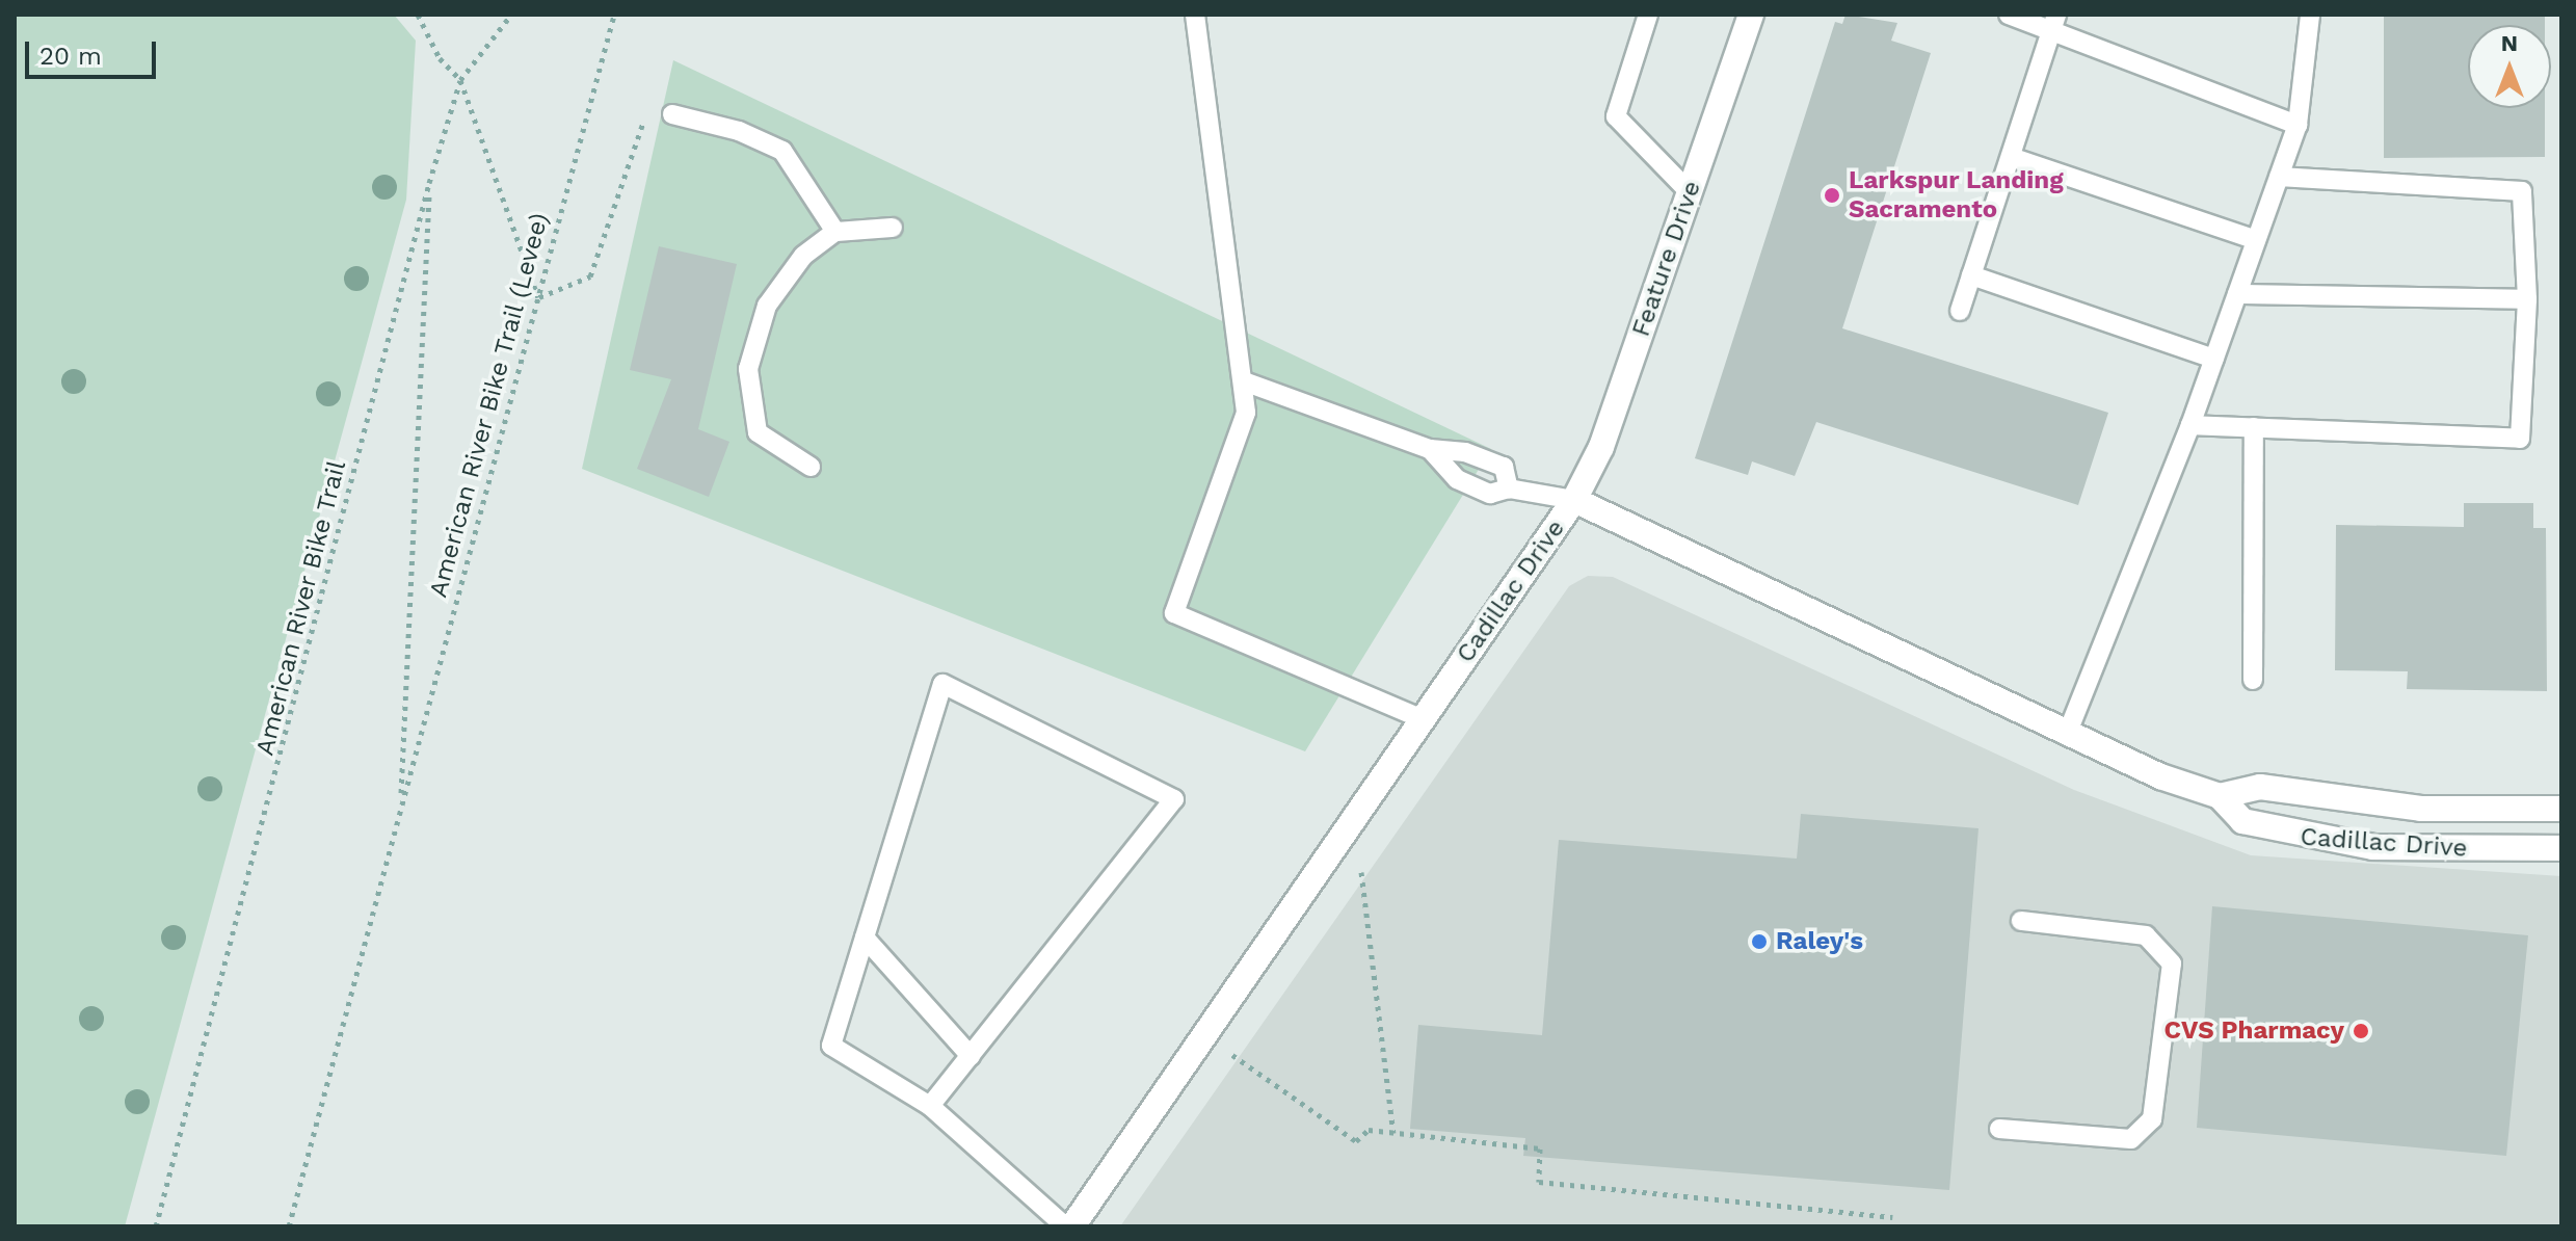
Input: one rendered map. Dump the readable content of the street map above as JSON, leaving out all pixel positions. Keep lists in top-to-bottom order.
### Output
{
  "streets": {
    "street": ["Feature Drive", "Cadillac Drive"],
    "path": ["American River Bike Trail (Levee)", "American River Bike Trail"]
  },
  "crossings": [
    ["Feature Drive", "Cadillac Drive"],
    ["American River Bike Trail (Levee)", "American River Bike Trail"]
  ],
  "places": ["Larkspur Landing Sacramento", "Raley's", "CVS Pharmacy"],
  "scale_bar": "20 m",
  "north": "top"
}
